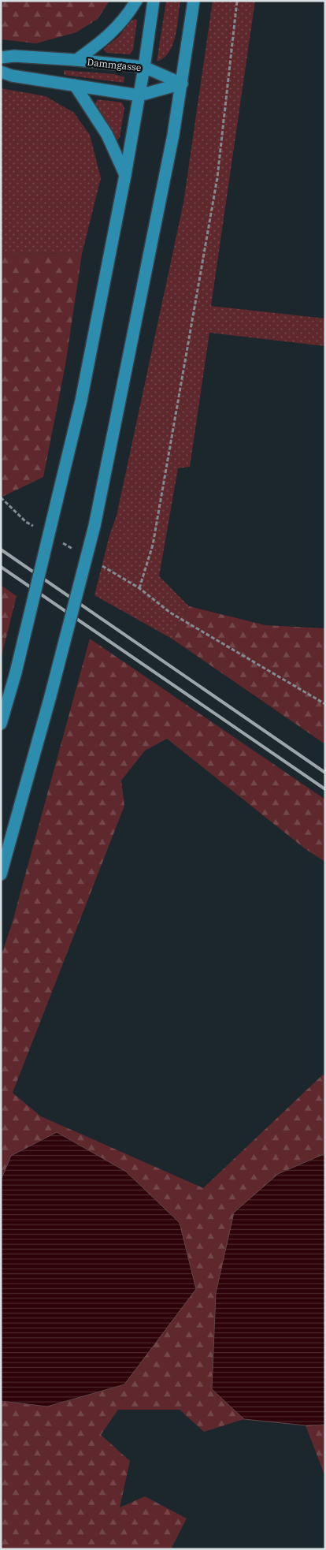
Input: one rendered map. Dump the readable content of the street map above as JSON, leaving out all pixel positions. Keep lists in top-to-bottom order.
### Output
{
  "streets": {
    "main road": ["Dammgasse"]
  }
}
